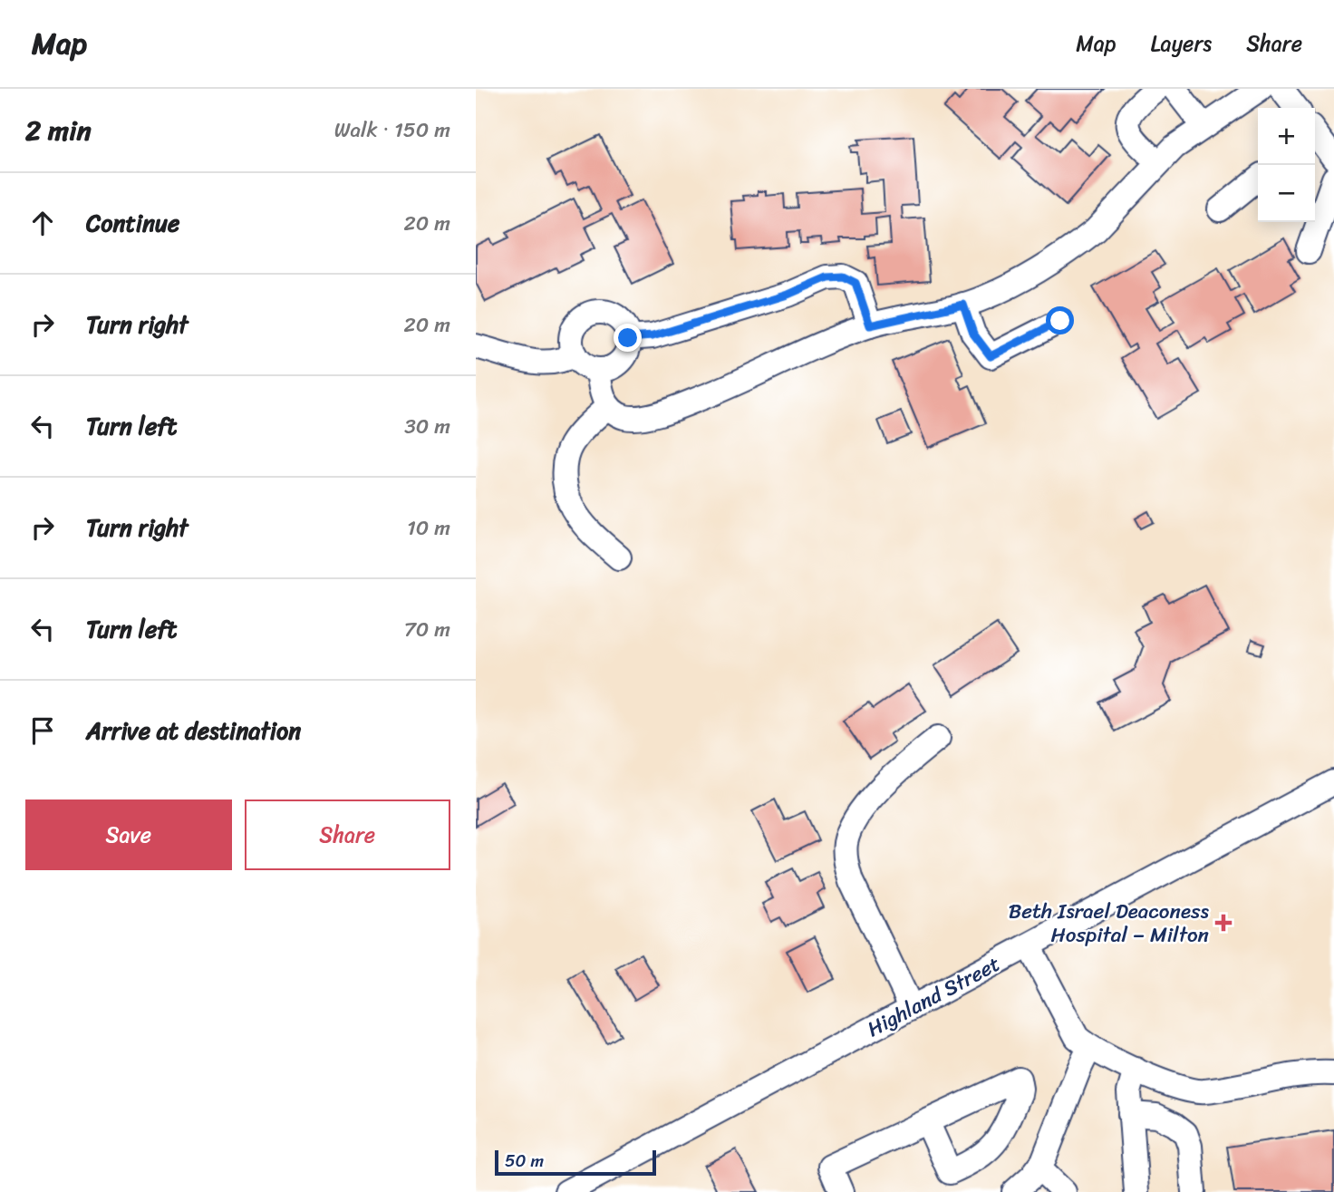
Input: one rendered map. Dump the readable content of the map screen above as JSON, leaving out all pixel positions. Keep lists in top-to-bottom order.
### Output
{
  "streets": {
    "street": ["Highland Street"]
  },
  "places": {
    "health": ["Beth Israel Deaconess Hospital – Milton"]
  },
  "scale_bar": "50 m",
  "page": {
    "header": "Map",
    "nav": ["Map", "Layers", "Share"],
    "heading": ["2 min", "Walk · 150 m"],
    "map_buttons": ["+", "−"],
    "list": [
      ["Continue", "20 m"],
      ["Turn right", "20 m"],
      ["Turn left", "30 m"],
      ["Turn right", "10 m"],
      ["Turn left", "70 m"],
      "Arrive at destination"
    ],
    "buttons": ["Save", "Share"],
    "scale": "50 m"
  }
}
